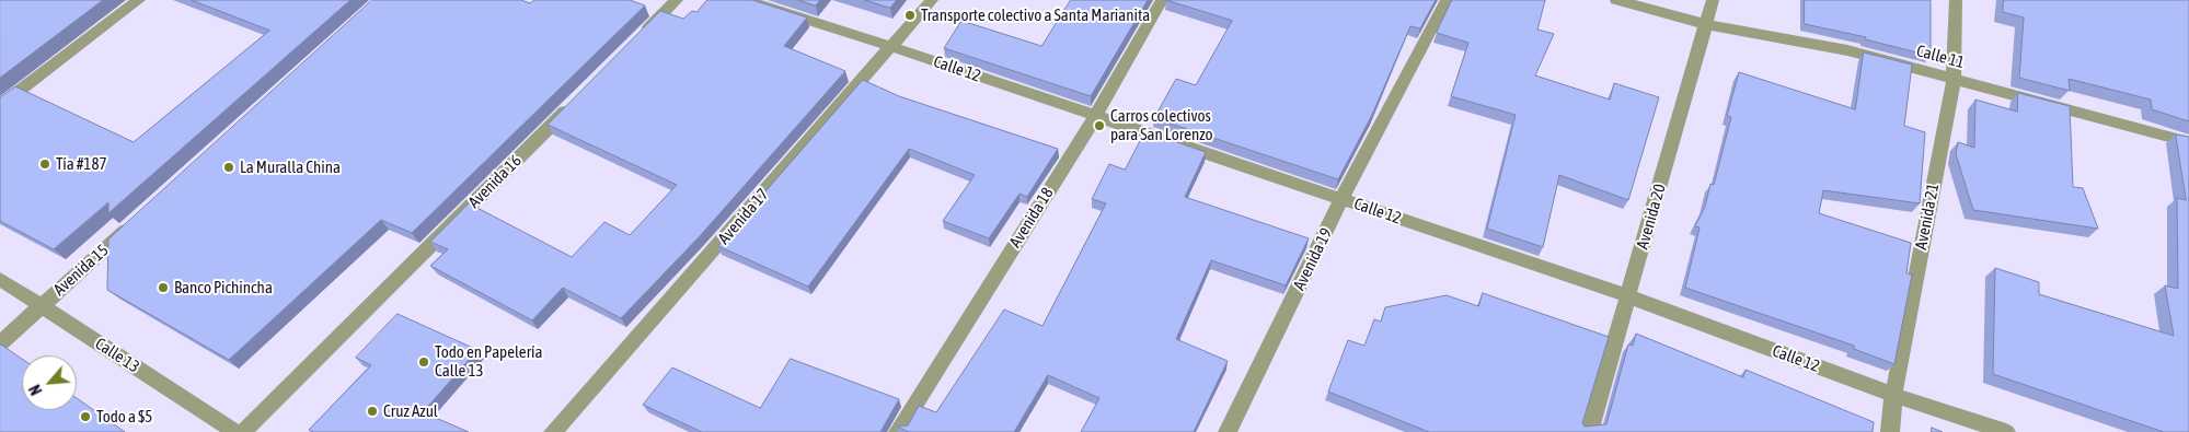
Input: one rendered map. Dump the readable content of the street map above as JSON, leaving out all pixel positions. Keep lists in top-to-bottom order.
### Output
{
  "streets": {
    "street": [
      "Calle 11",
      "Calle 12",
      "Avenida 16",
      "Avenida 17",
      "Avenida 20",
      "Avenida 21",
      "Avenida 18",
      "Avenida 19",
      "Avenida 15",
      "Calle 13"
    ]
  },
  "crossings": [
    ["Calle 11", "Avenida 20"],
    ["Calle 11", "Avenida 21"],
    ["Calle 12", "Avenida 17"],
    ["Calle 12", "Avenida 20"],
    ["Calle 12", "Avenida 21"],
    ["Calle 12", "Avenida 18"],
    ["Calle 12", "Avenida 19"],
    ["Avenida 15", "Calle 13"]
  ],
  "places": [
    "Transporte colectivo a Santa Marianita",
    "Carros colectivos para San Lorenzo",
    "Tía #187",
    "La Muralla China",
    "Banco Pichincha",
    "Todo en Papelería Calle 13",
    "Cruz Azul",
    "Todo a $5"
  ],
  "north": "bottom left"
}
